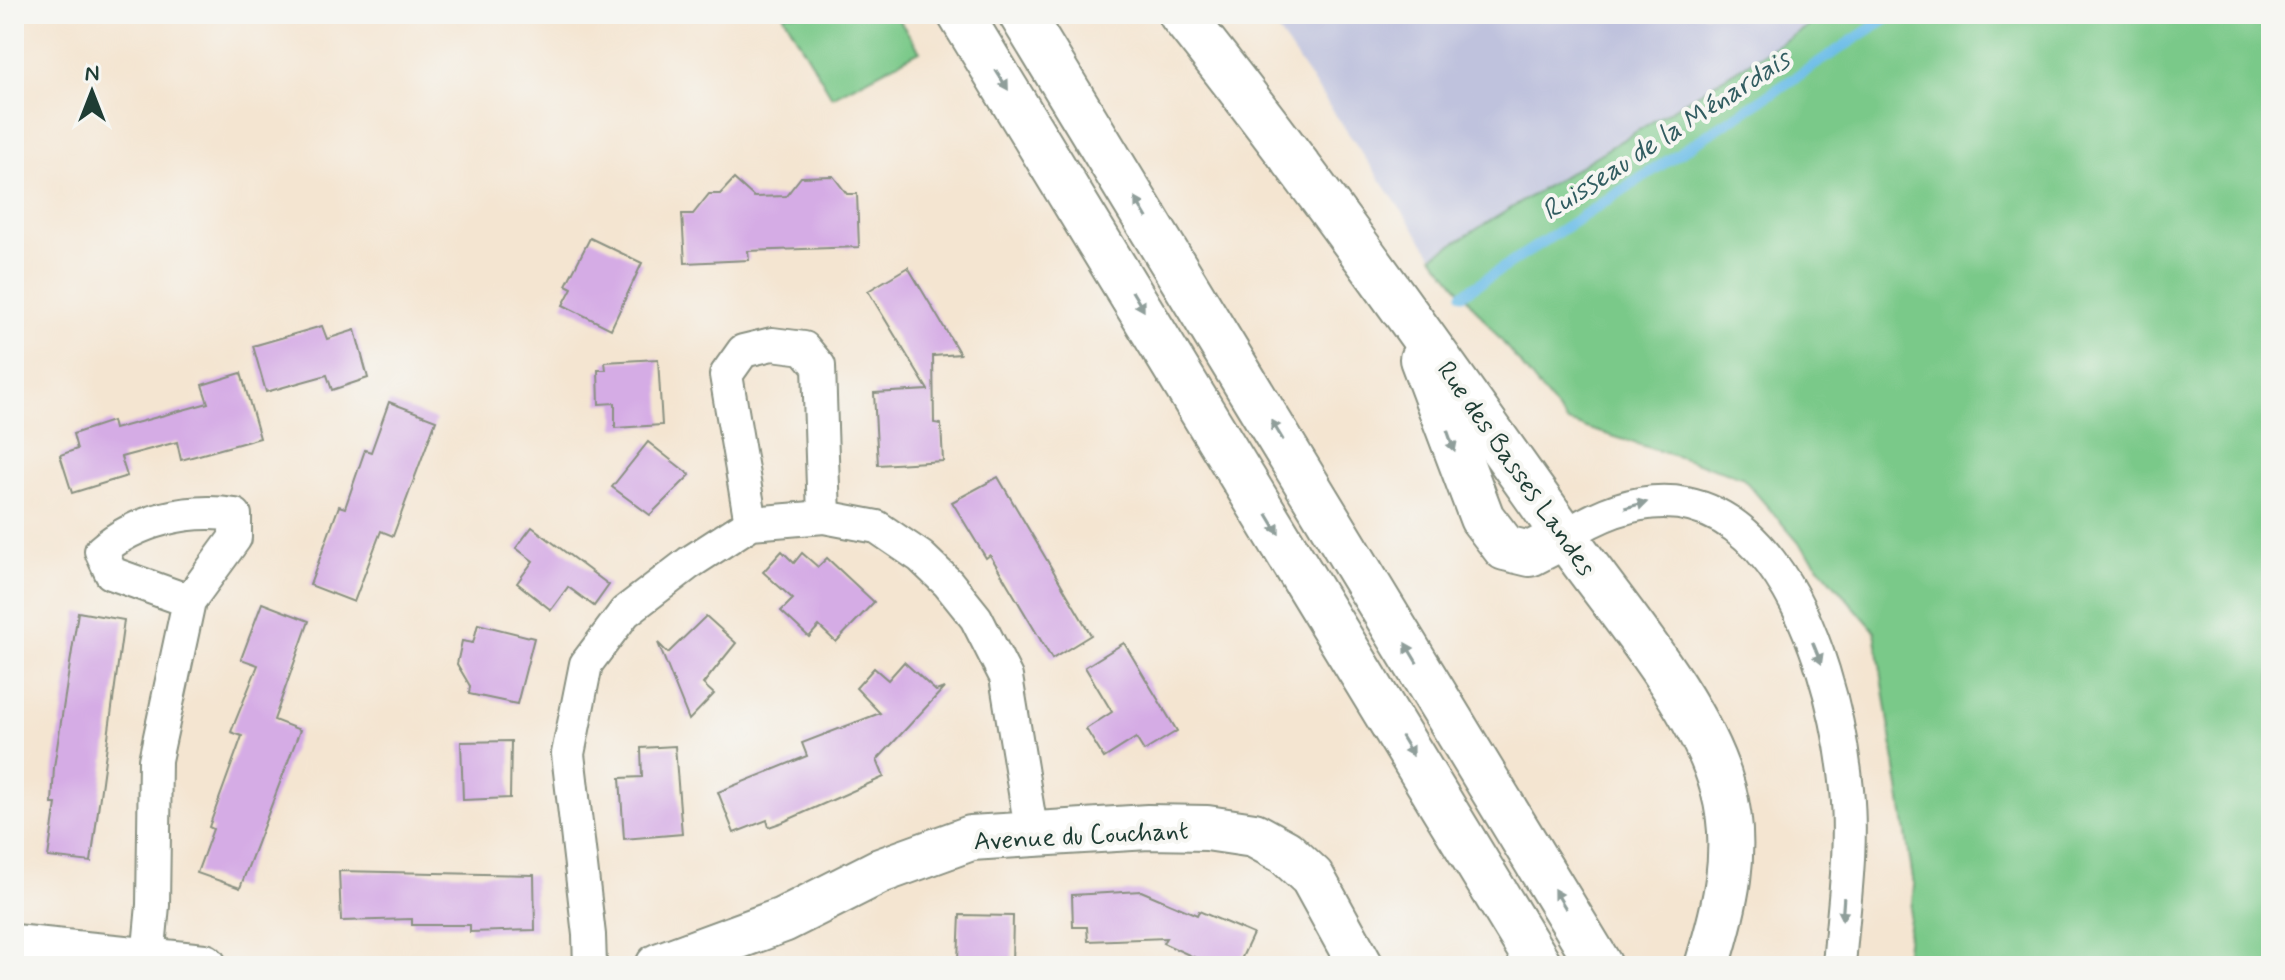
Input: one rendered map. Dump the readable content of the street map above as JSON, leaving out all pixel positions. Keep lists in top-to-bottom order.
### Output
{
  "streets": {
    "main road": ["Rue des Basses Landes", "Avenue du Couchant"]
  },
  "water": ["Ruisseau de la Ménardais"],
  "north": "top"
}
